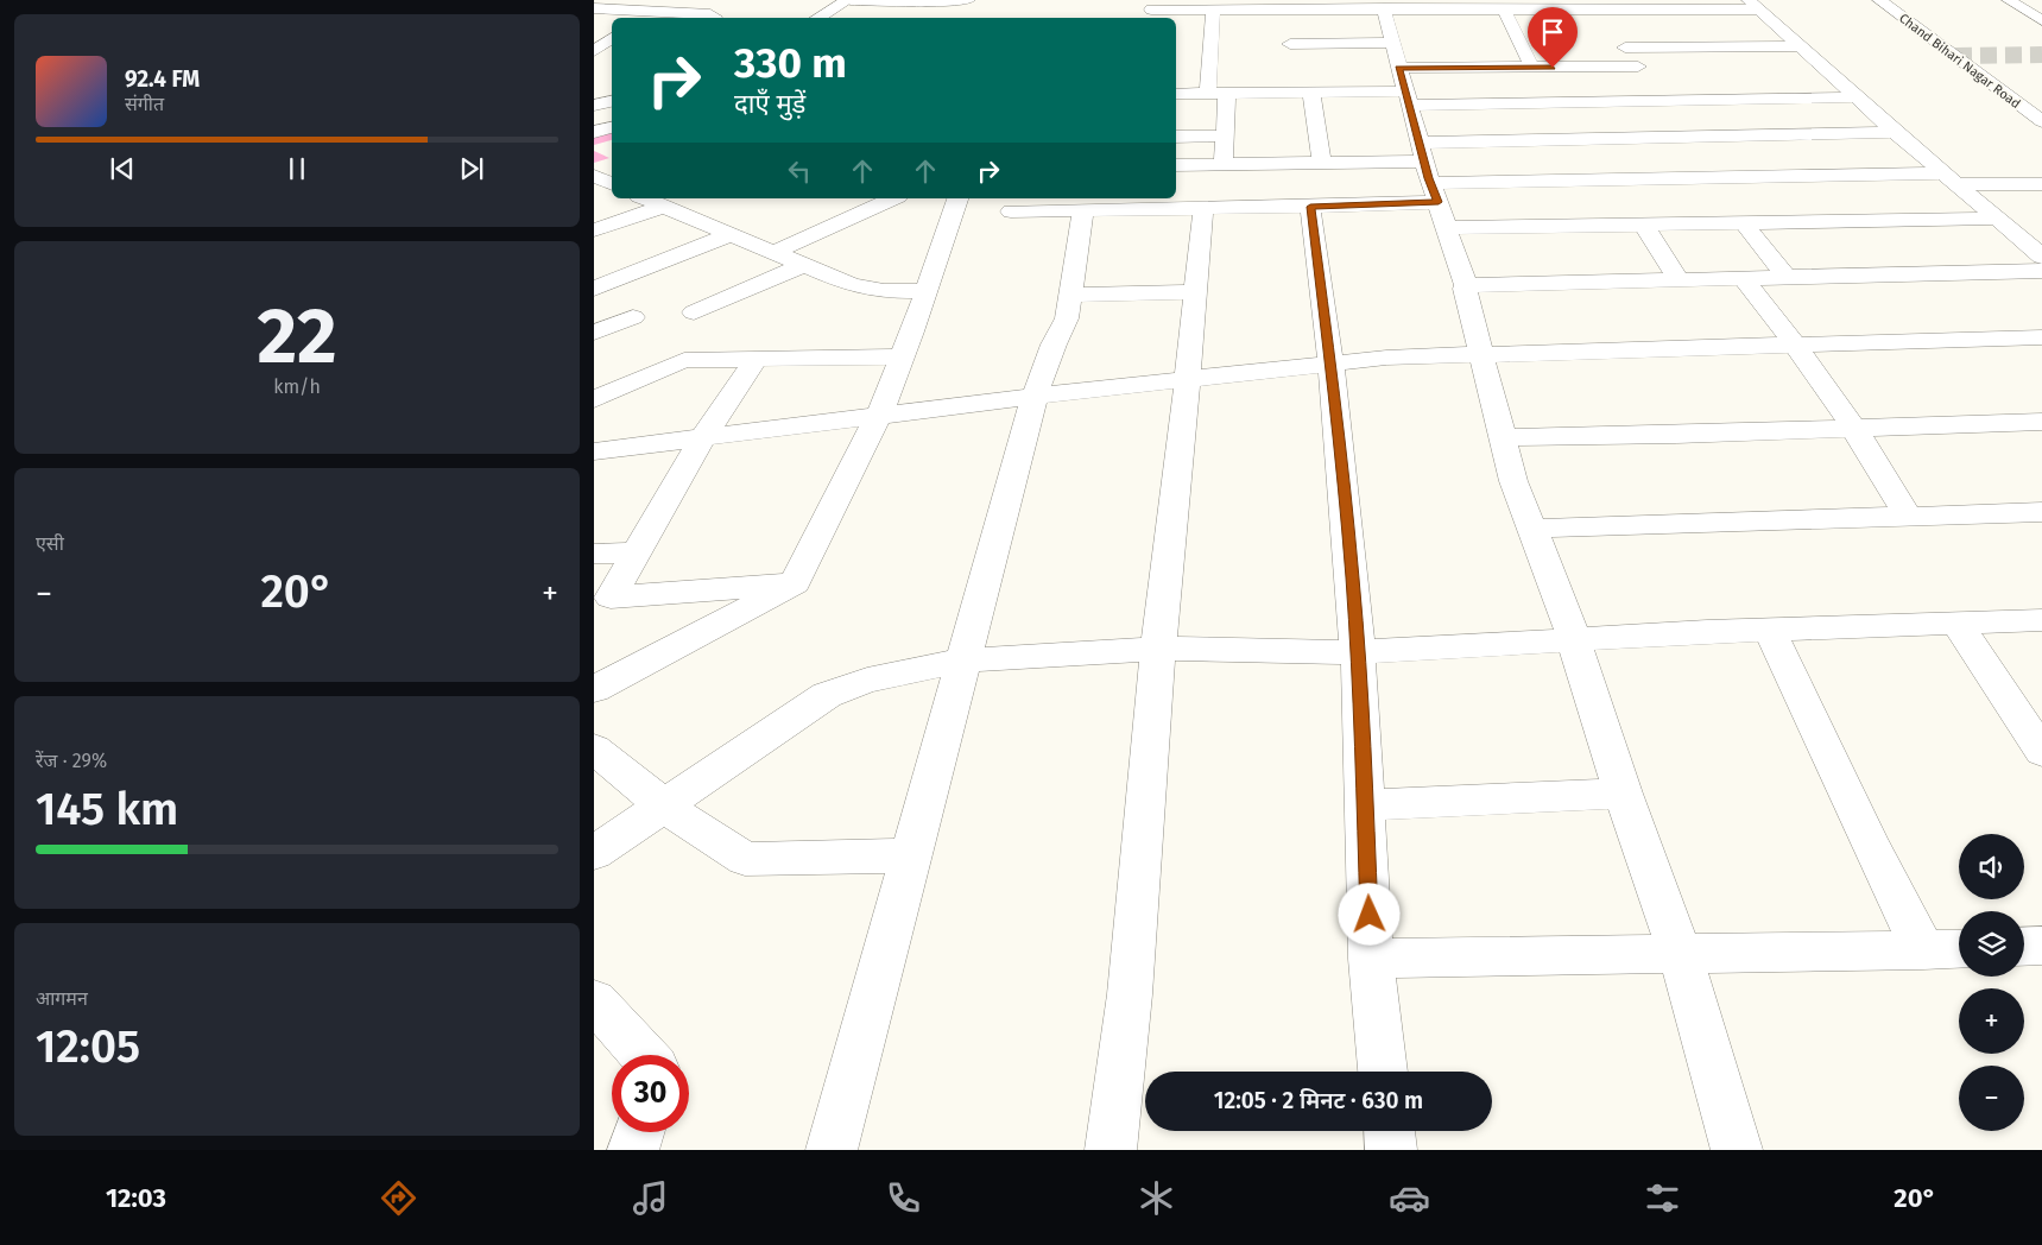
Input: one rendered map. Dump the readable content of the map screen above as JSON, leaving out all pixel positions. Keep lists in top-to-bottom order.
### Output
{
  "streets": {
    "street": ["Chand Bihari Nagar Road"]
  },
  "page": {
    "turn": ["330 m", "दाएँ मुड़ें"],
    "song": ["92.4 FM", "संगीत"],
    "tile": [
      ["22", "km/h"],
      "एसी",
      ["रेंज · 29%", "145 km"],
      ["आगमन", "12:05"]
    ],
    "heat": ["−", "20°", "+"],
    "map_buttons": ["+", "−"],
    "limit": "30",
    "trip": "12:05 · 2 मिनट · 630 m",
    "tabs": ["12:03", "20°"]
  }
}
